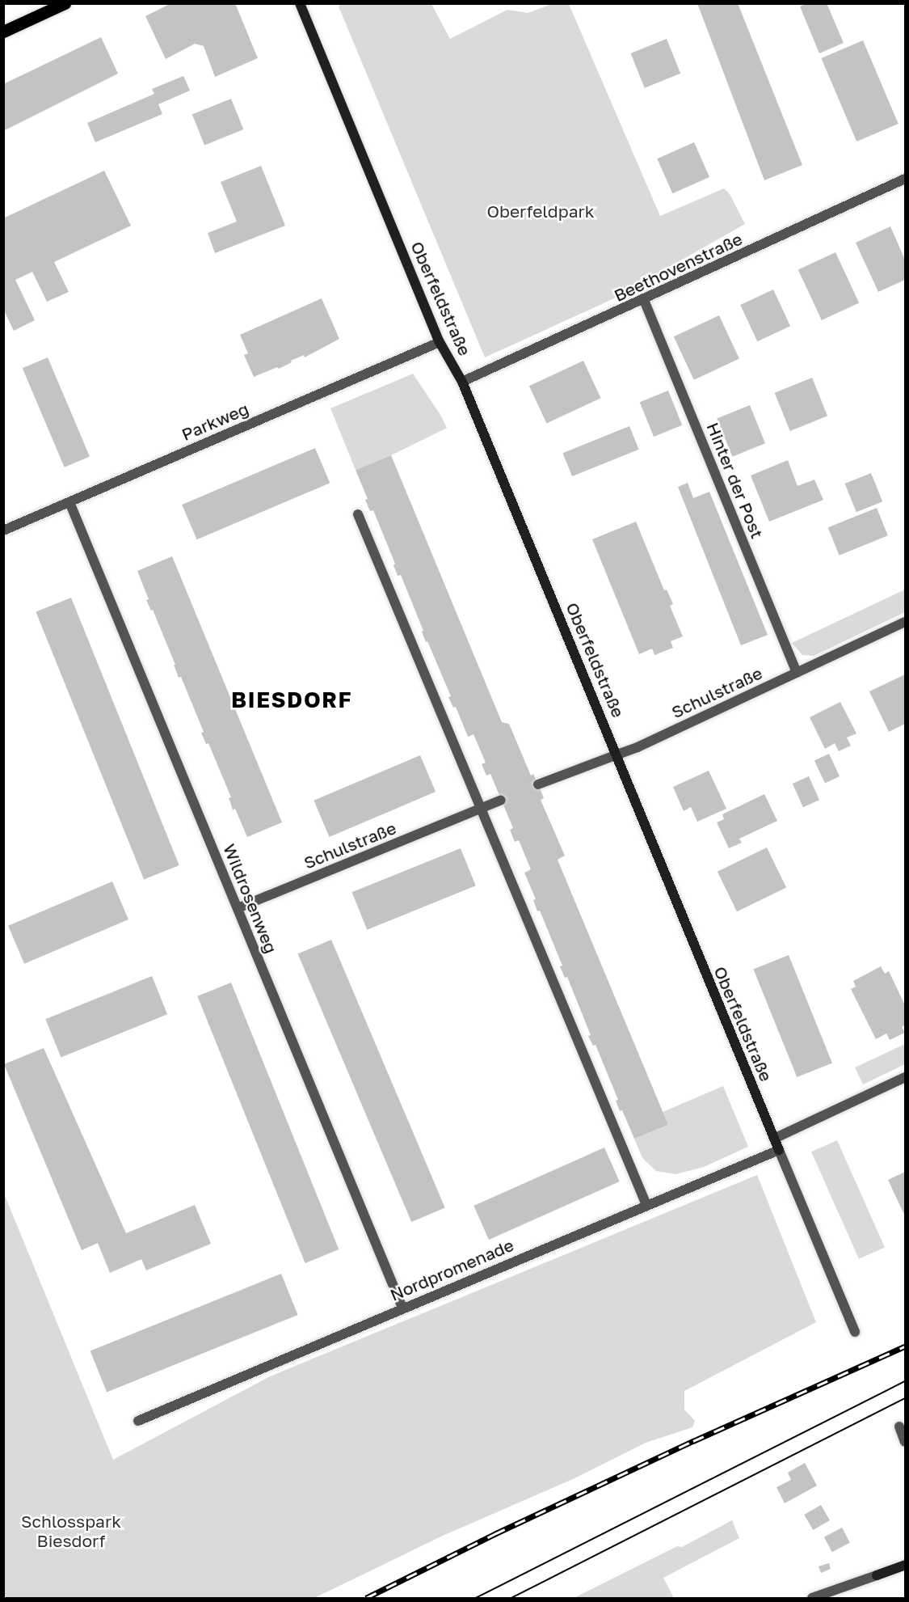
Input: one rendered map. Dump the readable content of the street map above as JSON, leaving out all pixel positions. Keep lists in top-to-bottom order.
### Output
{
  "streets": {
    "street": [
      "Beethovenstraße",
      "Oberfeldstraße",
      "Parkweg",
      "Hinter der Post",
      "Schulstraße",
      "Wildrosenweg",
      "Nordpromenade"
    ]
  },
  "crossings": [
    ["Beethovenstraße", "Oberfeldstraße"],
    ["Beethovenstraße", "Hinter der Post"],
    ["Oberfeldstraße", "Parkweg"],
    ["Oberfeldstraße", "Schulstraße"],
    ["Oberfeldstraße", "Nordpromenade"],
    ["Parkweg", "Wildrosenweg"],
    ["Hinter der Post", "Schulstraße"],
    ["Schulstraße", "Wildrosenweg"],
    ["Wildrosenweg", "Nordpromenade"]
  ],
  "districts": ["BIESDORF"],
  "parks": ["Oberfeldpark", "Schlosspark Biesdorf"]
}
